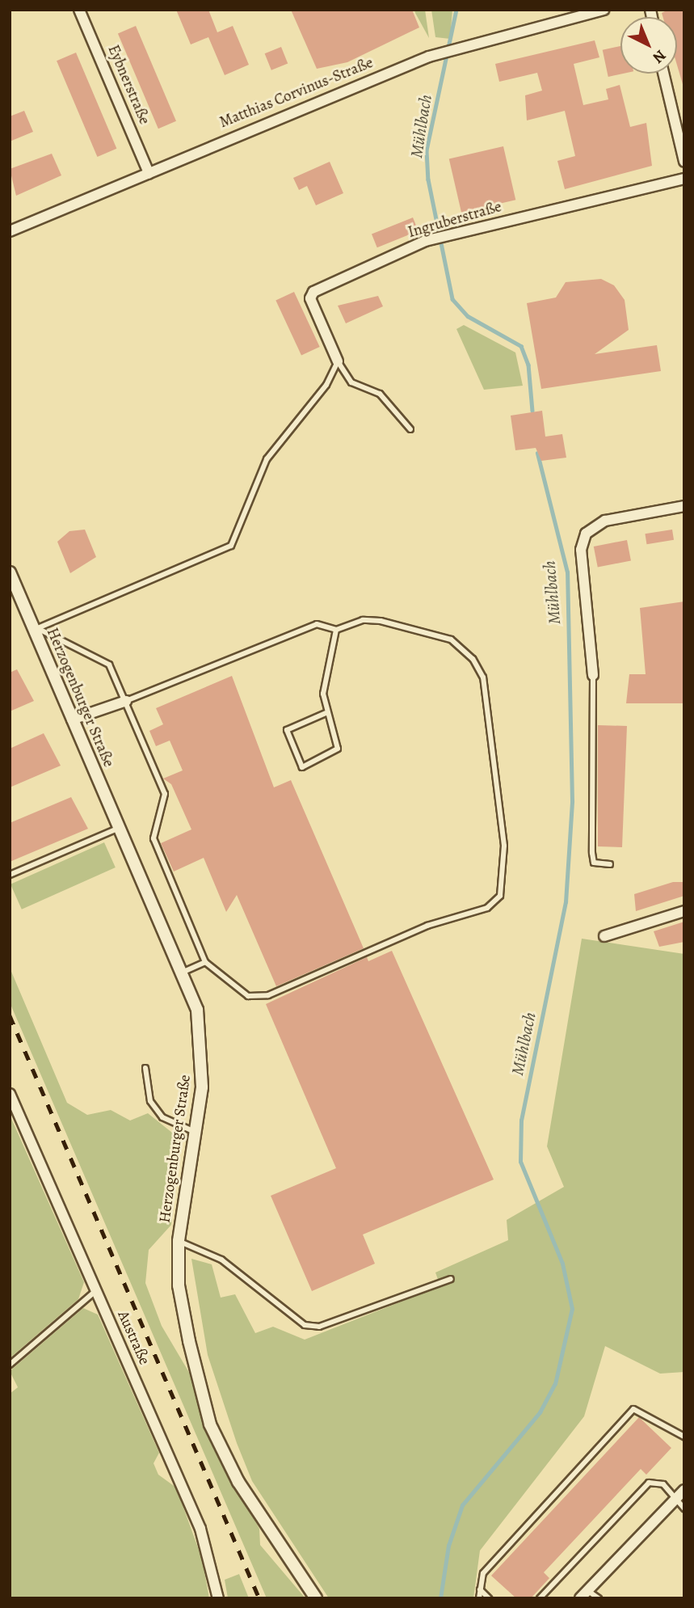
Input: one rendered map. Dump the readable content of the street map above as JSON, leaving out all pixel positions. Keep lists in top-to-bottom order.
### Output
{
  "streets": {
    "street": [
      "Eybnerstraße",
      "Matthias Corvinus-Straße",
      "Ingruberstraße",
      "Herzogenburger Straße",
      "Austraße"
    ]
  },
  "crossings": [
    ["Eybnerstraße", "Matthias Corvinus-Straße"]
  ],
  "water": ["Mühlbach"],
  "north": "bottom right"
}
